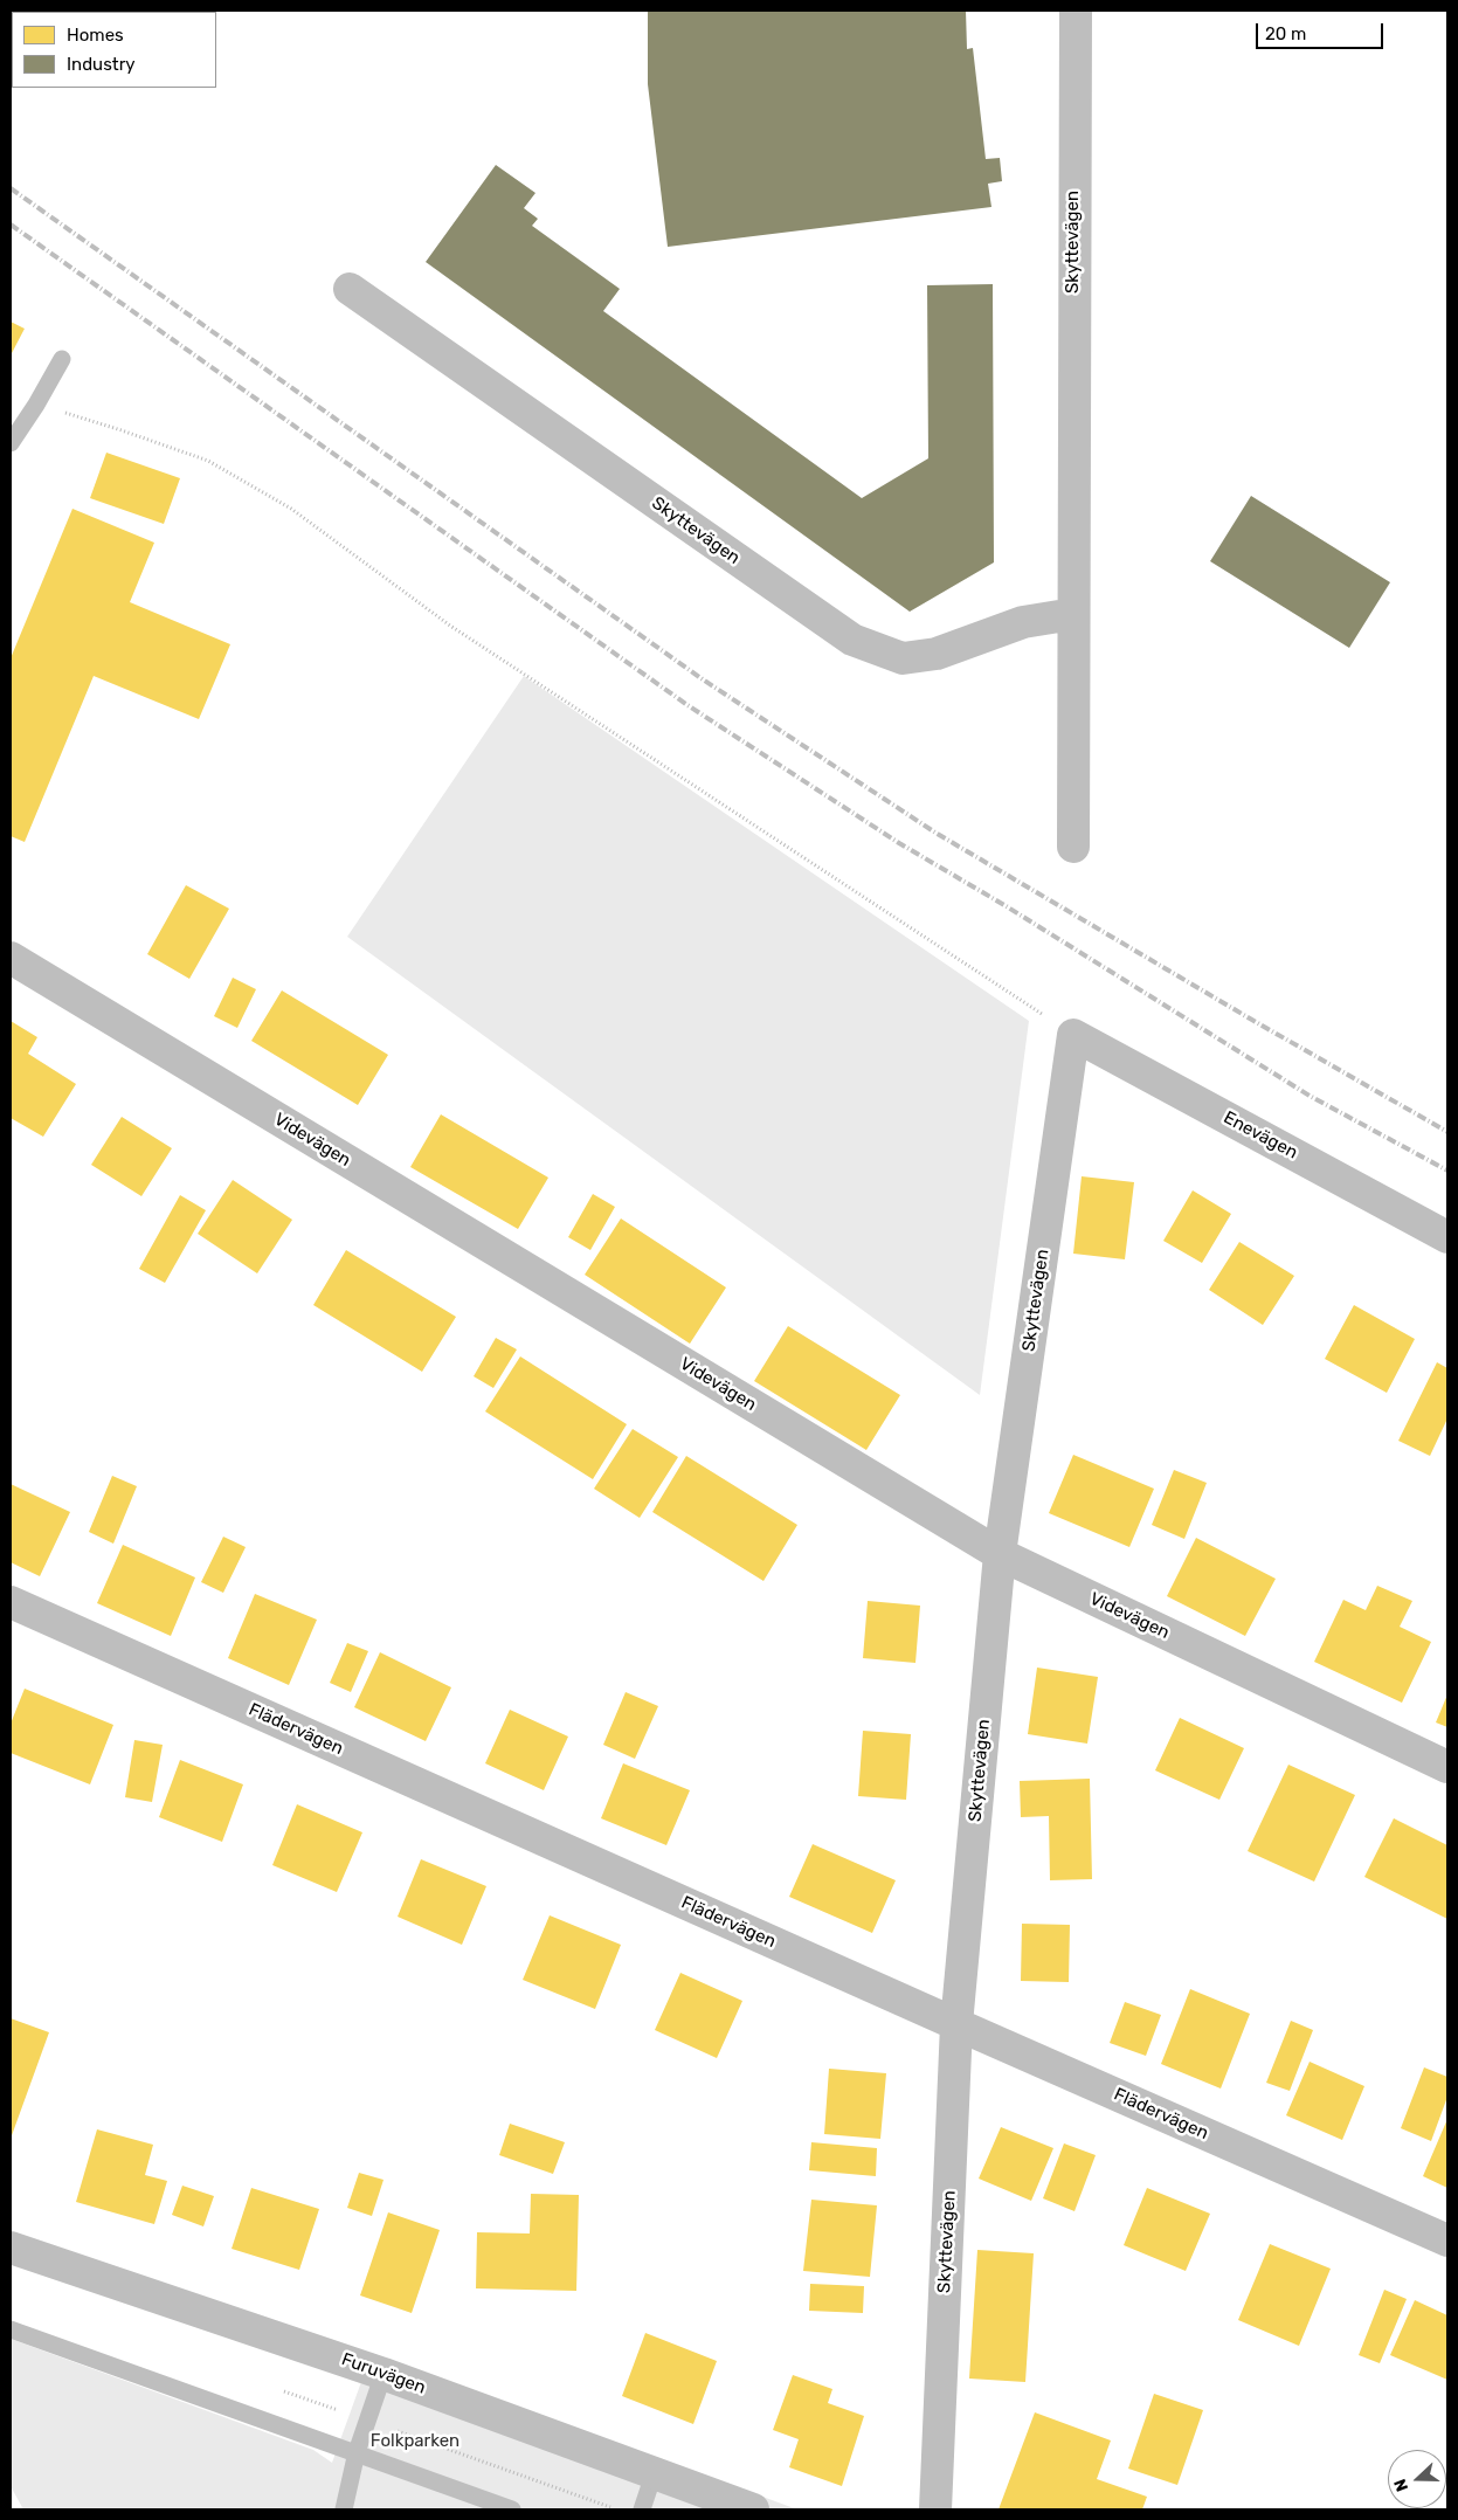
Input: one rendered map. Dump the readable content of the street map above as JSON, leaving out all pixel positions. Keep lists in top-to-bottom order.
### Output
{
  "streets": {
    "street": [
      "Skyttevägen",
      "Enevägen",
      "Videvägen",
      "Flädervägen",
      "Furuvägen"
    ]
  },
  "crossings": [
    ["Skyttevägen", "Enevägen"],
    ["Skyttevägen", "Videvägen"],
    ["Skyttevägen", "Flädervägen"]
  ],
  "parks": ["Folkparken"],
  "legend": ["Homes", "Industry"],
  "scale_bar": "20 m",
  "north": "left"
}
